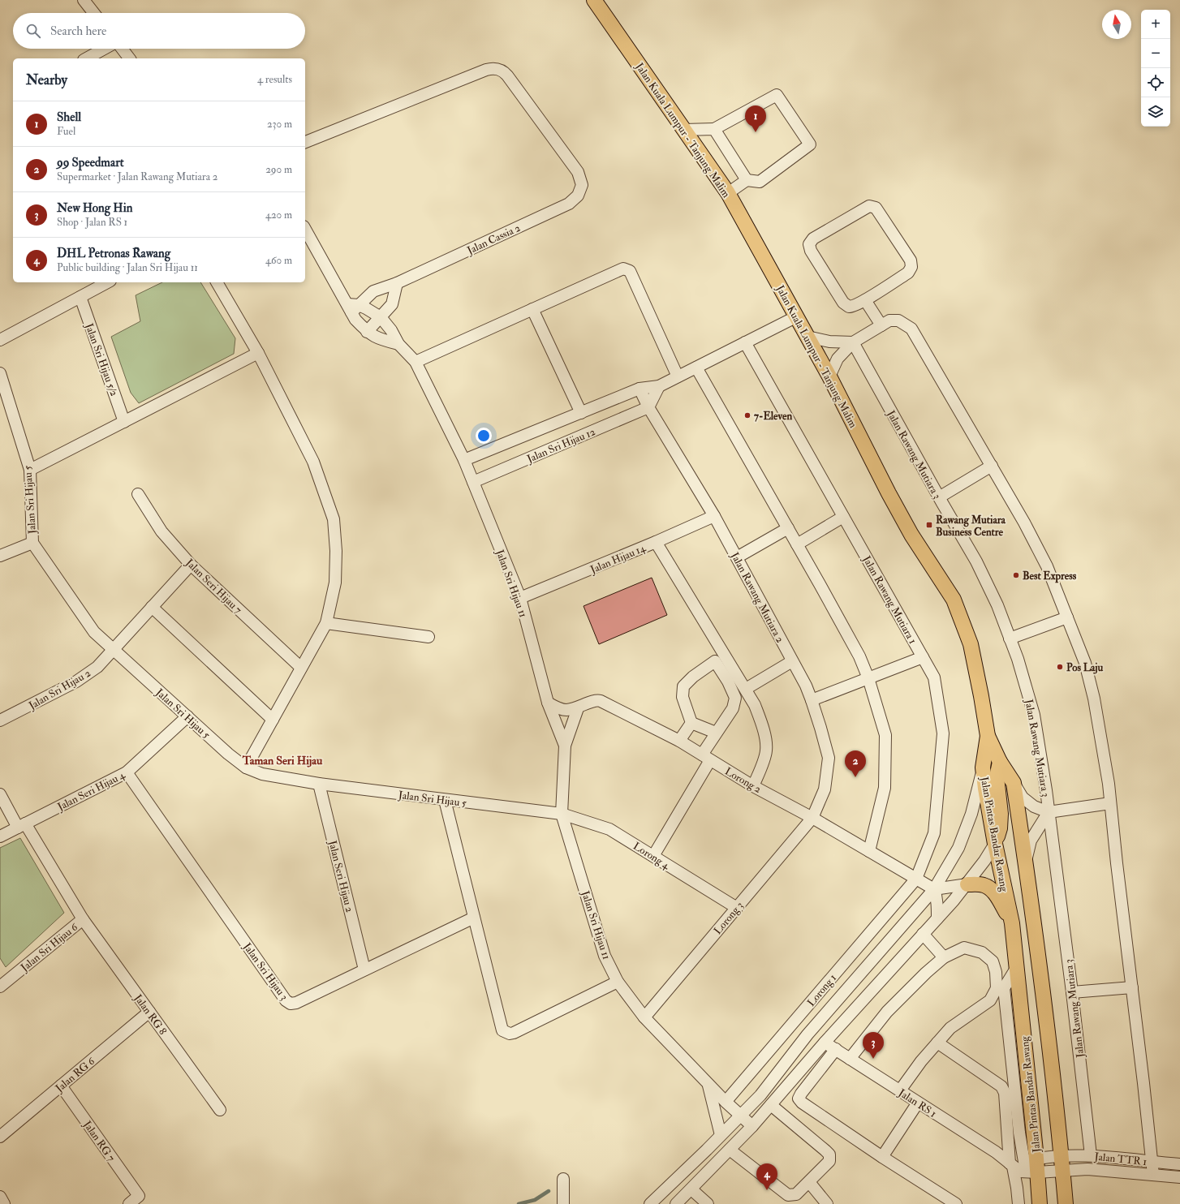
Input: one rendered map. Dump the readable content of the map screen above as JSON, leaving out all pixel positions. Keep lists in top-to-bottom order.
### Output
{
  "streets": {
    "main road": ["Jalan Kuala Lumpur - Tanjung Malim", "Jalan Pintas Bandar Rawang"],
    "street": [
      "Jalan Cassia 2",
      "Jalan Sri Hijau 5/2",
      "Jalan Sri Hijau 12",
      "Jalan Rawang Mutiara 3",
      "Jalan Sri Hijau 5",
      "Jalan Hijau 14",
      "Jalan Sri Hijau 11",
      "Jalan Seri Hijau 7",
      "Jalan Rawang Mutiara 2",
      "Jalan Rawang Mutiara 1",
      "Jalan Sri Hijau 2",
      "Lorong 2",
      "Jalan Seri Hijau 4",
      "Lorong 4",
      "Jalan Seri Hijau 2",
      "Lorong 3",
      "Jalan Sri Hijau 6",
      "Jalan Sri Hijau 3",
      "Lorong 1",
      "Jalan RG 8",
      "Jalan RG 6",
      "Jalan RS 1",
      "Jalan RG 7",
      "Jalan TTR 1"
    ]
  },
  "crossings": [
    ["Jalan Kuala Lumpur - Tanjung Malim", "Jalan Pintas Bandar Rawang"],
    ["Jalan Cassia 2", "Jalan Sri Hijau 11"],
    ["Jalan Sri Hijau 12", "Jalan Sri Hijau 11"],
    ["Jalan Sri Hijau 12", "Jalan Rawang Mutiara 2"],
    ["Jalan Rawang Mutiara 3", "Jalan TTR 1"],
    ["Jalan Sri Hijau 5", "Jalan Sri Hijau 11"],
    ["Jalan Sri Hijau 5", "Jalan Sri Hijau 2"],
    ["Jalan Sri Hijau 5", "Jalan Seri Hijau 4"],
    ["Jalan Sri Hijau 5", "Lorong 4"],
    ["Jalan Sri Hijau 5", "Jalan Seri Hijau 2"],
    ["Jalan Hijau 14", "Jalan Sri Hijau 11"],
    ["Jalan Hijau 14", "Jalan Rawang Mutiara 2"],
    ["Jalan Sri Hijau 11", "Lorong 2"],
    ["Jalan Sri Hijau 11", "Lorong 4"],
    ["Jalan Sri Hijau 11", "Lorong 3"],
    ["Jalan Sri Hijau 11", "Lorong 1"],
    ["Jalan Seri Hijau 7", "Jalan Sri Hijau 2"],
    ["Jalan Rawang Mutiara 2", "Lorong 2"],
    ["Jalan Rawang Mutiara 2", "Lorong 3"],
    ["Jalan Rawang Mutiara 1", "Lorong 2"],
    ["Jalan Rawang Mutiara 1", "Lorong 1"],
    ["Lorong 2", "Lorong 3"],
    ["Lorong 2", "Lorong 1"],
    ["Jalan Seri Hijau 4", "Jalan Sri Hijau 3"],
    ["Jalan Seri Hijau 4", "Jalan RG 8"],
    ["Jalan Pintas Bandar Rawang", "Jalan RS 1"],
    ["Jalan Pintas Bandar Rawang", "Jalan TTR 1"],
    ["Lorong 4", "Lorong 3"],
    ["Jalan Seri Hijau 2", "Jalan Sri Hijau 3"],
    ["Jalan Sri Hijau 6", "Jalan RG 8"],
    ["Jalan RG 8", "Jalan RG 6"],
    ["Jalan RG 6", "Jalan RG 7"],
    ["Jalan RS 1", "Jalan TTR 1"]
  ],
  "districts": ["Taman Seri Hijau"],
  "places": {
    "other": ["7-Eleven", "Best Express", "Pos Laju"],
    "transit": ["Rawang Mutiara Business Centre"]
  },
  "north": "top",
  "page": {
    "map_buttons": ["+", "−"],
    "search": "Search here",
    "heading": ["Nearby", "4 results"],
    "list": [
      {
        "mark": "1",
        "name": "Shell",
        "note": "Fuel",
        "value": "230 m"
      },
      {
        "mark": "2",
        "name": "99 Speedmart",
        "note": "Supermarket · Jalan Rawang Mutiara 2",
        "value": "290 m"
      },
      {
        "mark": "3",
        "name": "New Hong Hin",
        "note": "Shop · Jalan RS 1",
        "value": "420 m"
      },
      {
        "mark": "4",
        "name": "DHL Petronas Rawang",
        "note": "Public building · Jalan Sri Hijau 11",
        "value": "460 m"
      }
    ],
    "pins": [
      "1",
      "2",
      "3",
      "4"
    ]
  }
}
